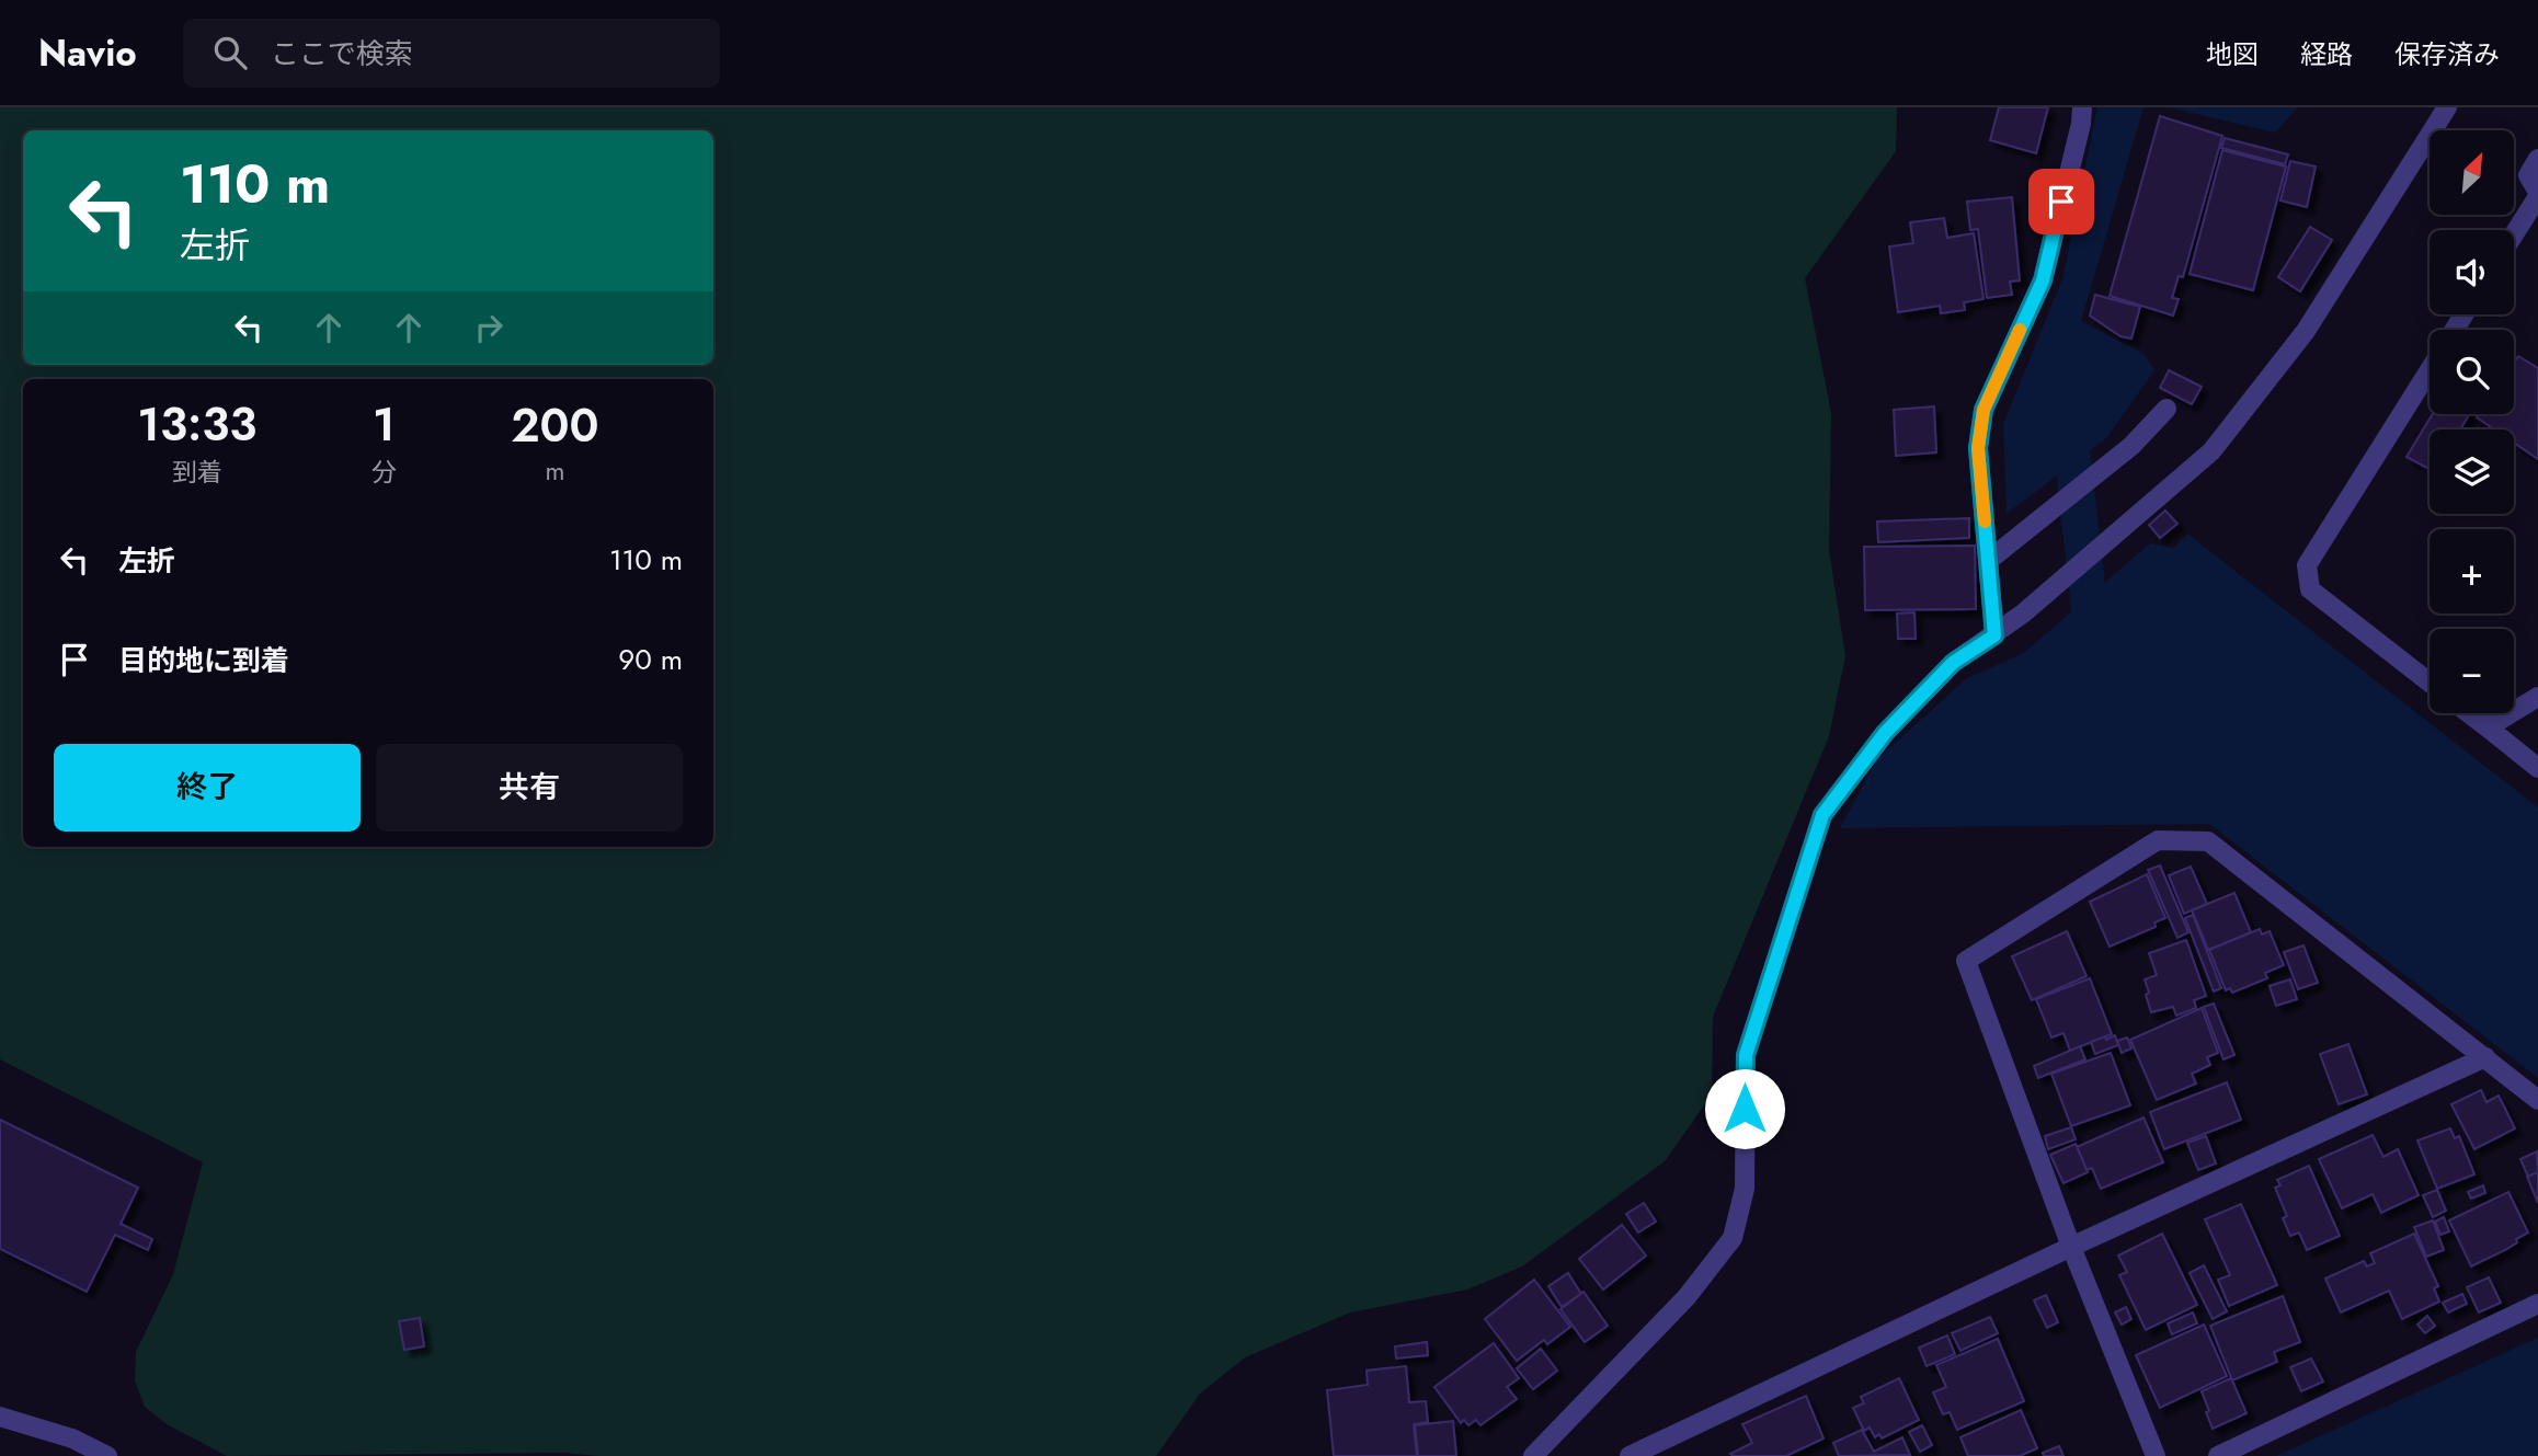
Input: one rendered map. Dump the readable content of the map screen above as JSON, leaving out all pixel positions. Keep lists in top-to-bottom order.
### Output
{
  "north": "top right",
  "page": {
    "header": "Navio",
    "search": "ここで検索",
    "nav": ["地図", "経路", "保存済み"],
    "map_buttons": ["+", "−"],
    "turn": ["110 m", "左折"],
    "eta": [
      "13:33",
      "到着",
      "1",
      "分",
      "200",
      "m"
    ],
    "list": [
      {
        "name": "左折",
        "value": "110 m"
      },
      {
        "name": "目的地に到着",
        "value": "90 m"
      }
    ],
    "buttons": ["終了", "共有"]
  }
}
